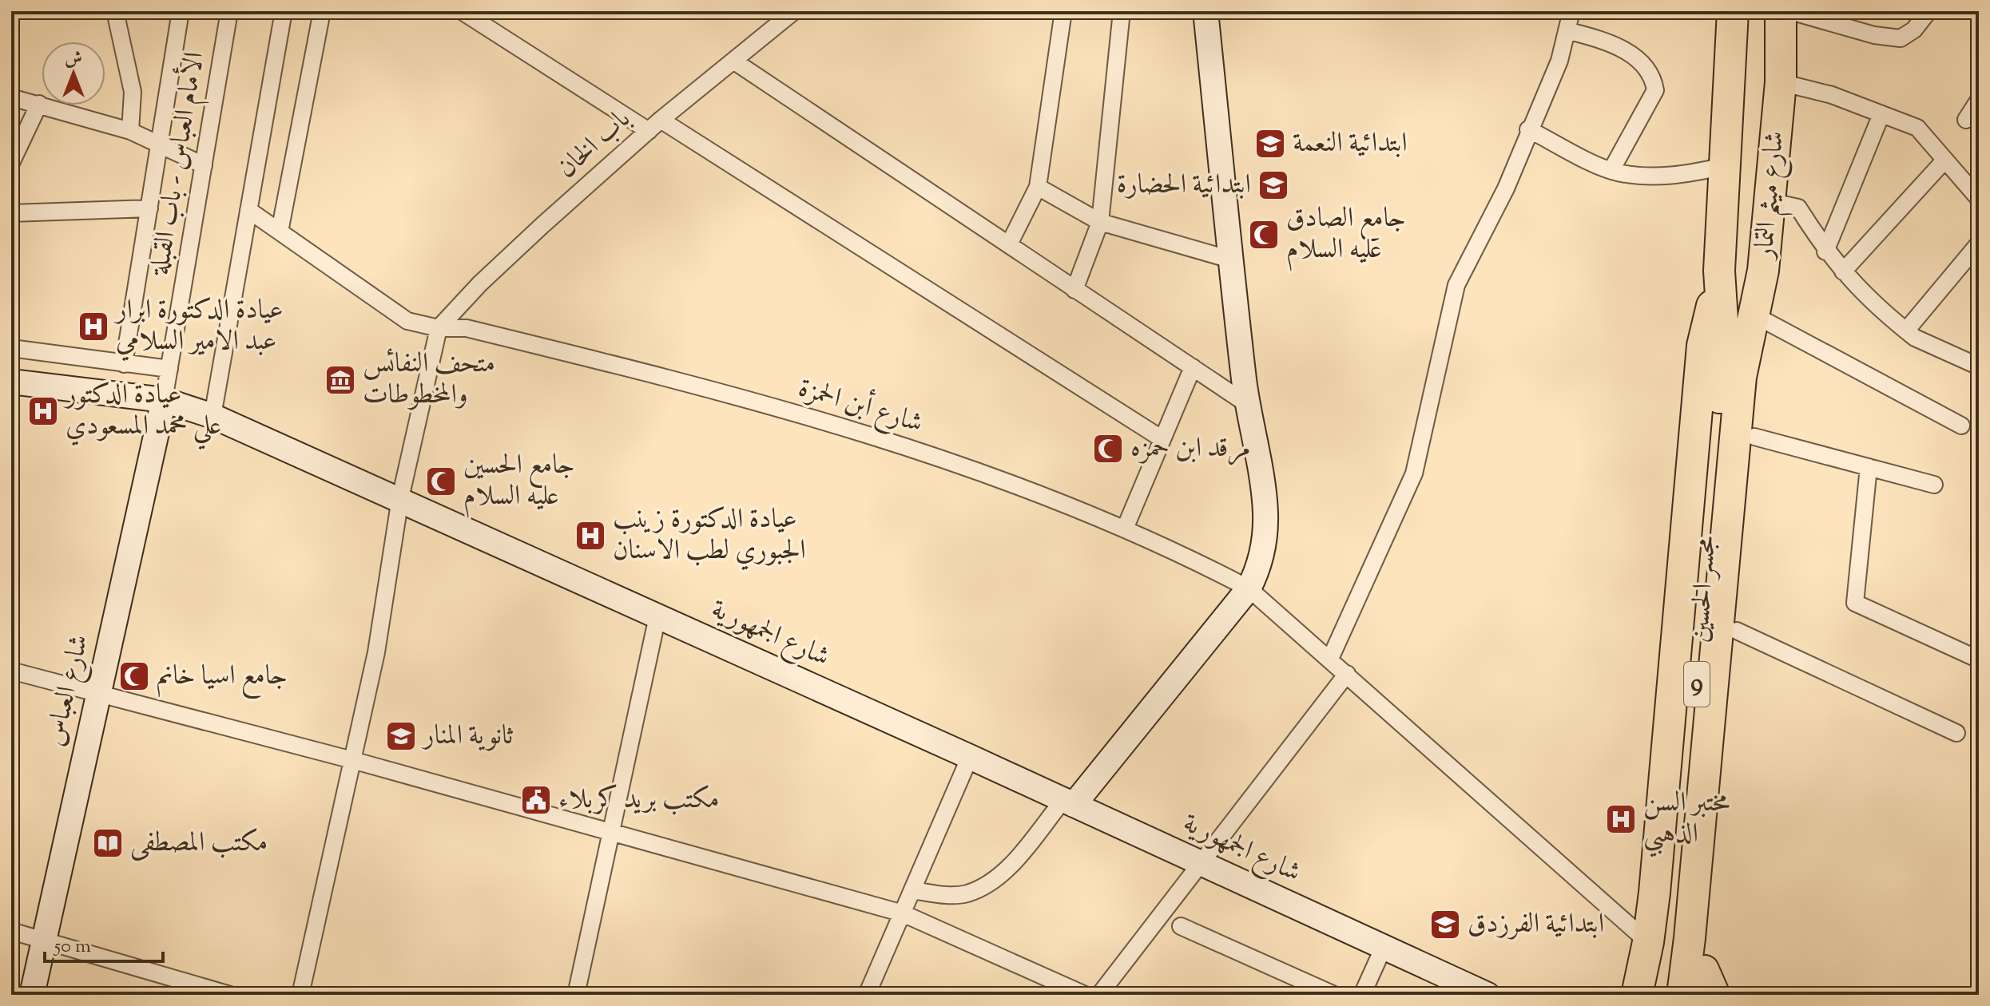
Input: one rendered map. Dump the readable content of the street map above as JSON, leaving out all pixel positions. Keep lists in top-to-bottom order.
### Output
{
  "streets": {
    "highway": ["شارع ميثم التمار", "مجسر الحسين", "9"],
    "main road": ["شارع الجمهورية", "شارع العباس"],
    "street": ["باب الخان", "الأمام العباس - باب القبلة", "شارع أبن الحمزة"]
  },
  "crossings": [
    ["باب الخان", "شارع أبن الحمزة"],
    ["الأمام العباس - باب القبلة", "شارع الجمهورية"],
    ["الأمام العباس - باب القبلة", "شارع العباس"],
    ["شارع ميثم التمار", "مجسر الحسين"],
    ["شارع الجمهورية", "شارع العباس"]
  ],
  "places": {
    "school or university": [
      "ابتدائية النعمة",
      "ابتدائية الحضارة",
      "ثانوية المنار",
      "ابتدائية الفرزدق"
    ],
    "mosque": [
      "جامع الصادق عليه السلام",
      "مرقد ابن حمزه",
      "جامع الحسين عليه السلام",
      "جامع اسيا خانم"
    ],
    "hospital": [
      "عيادة الدكتورة ابرار عبد الامير السلامي",
      "عيادة الدكتور علي محمد المسعودي",
      "عيادة الدكتورة زينب الجبوري لطب الاسنان",
      "مختبر السن الذهبي"
    ],
    "museum": ["متحف النفائس والمخطوطات"],
    "public building": ["مكتب بريد كربلاء"],
    "library": ["مكتب المصطفى"]
  },
  "scale_bar": "50 m",
  "north": "top"
}
